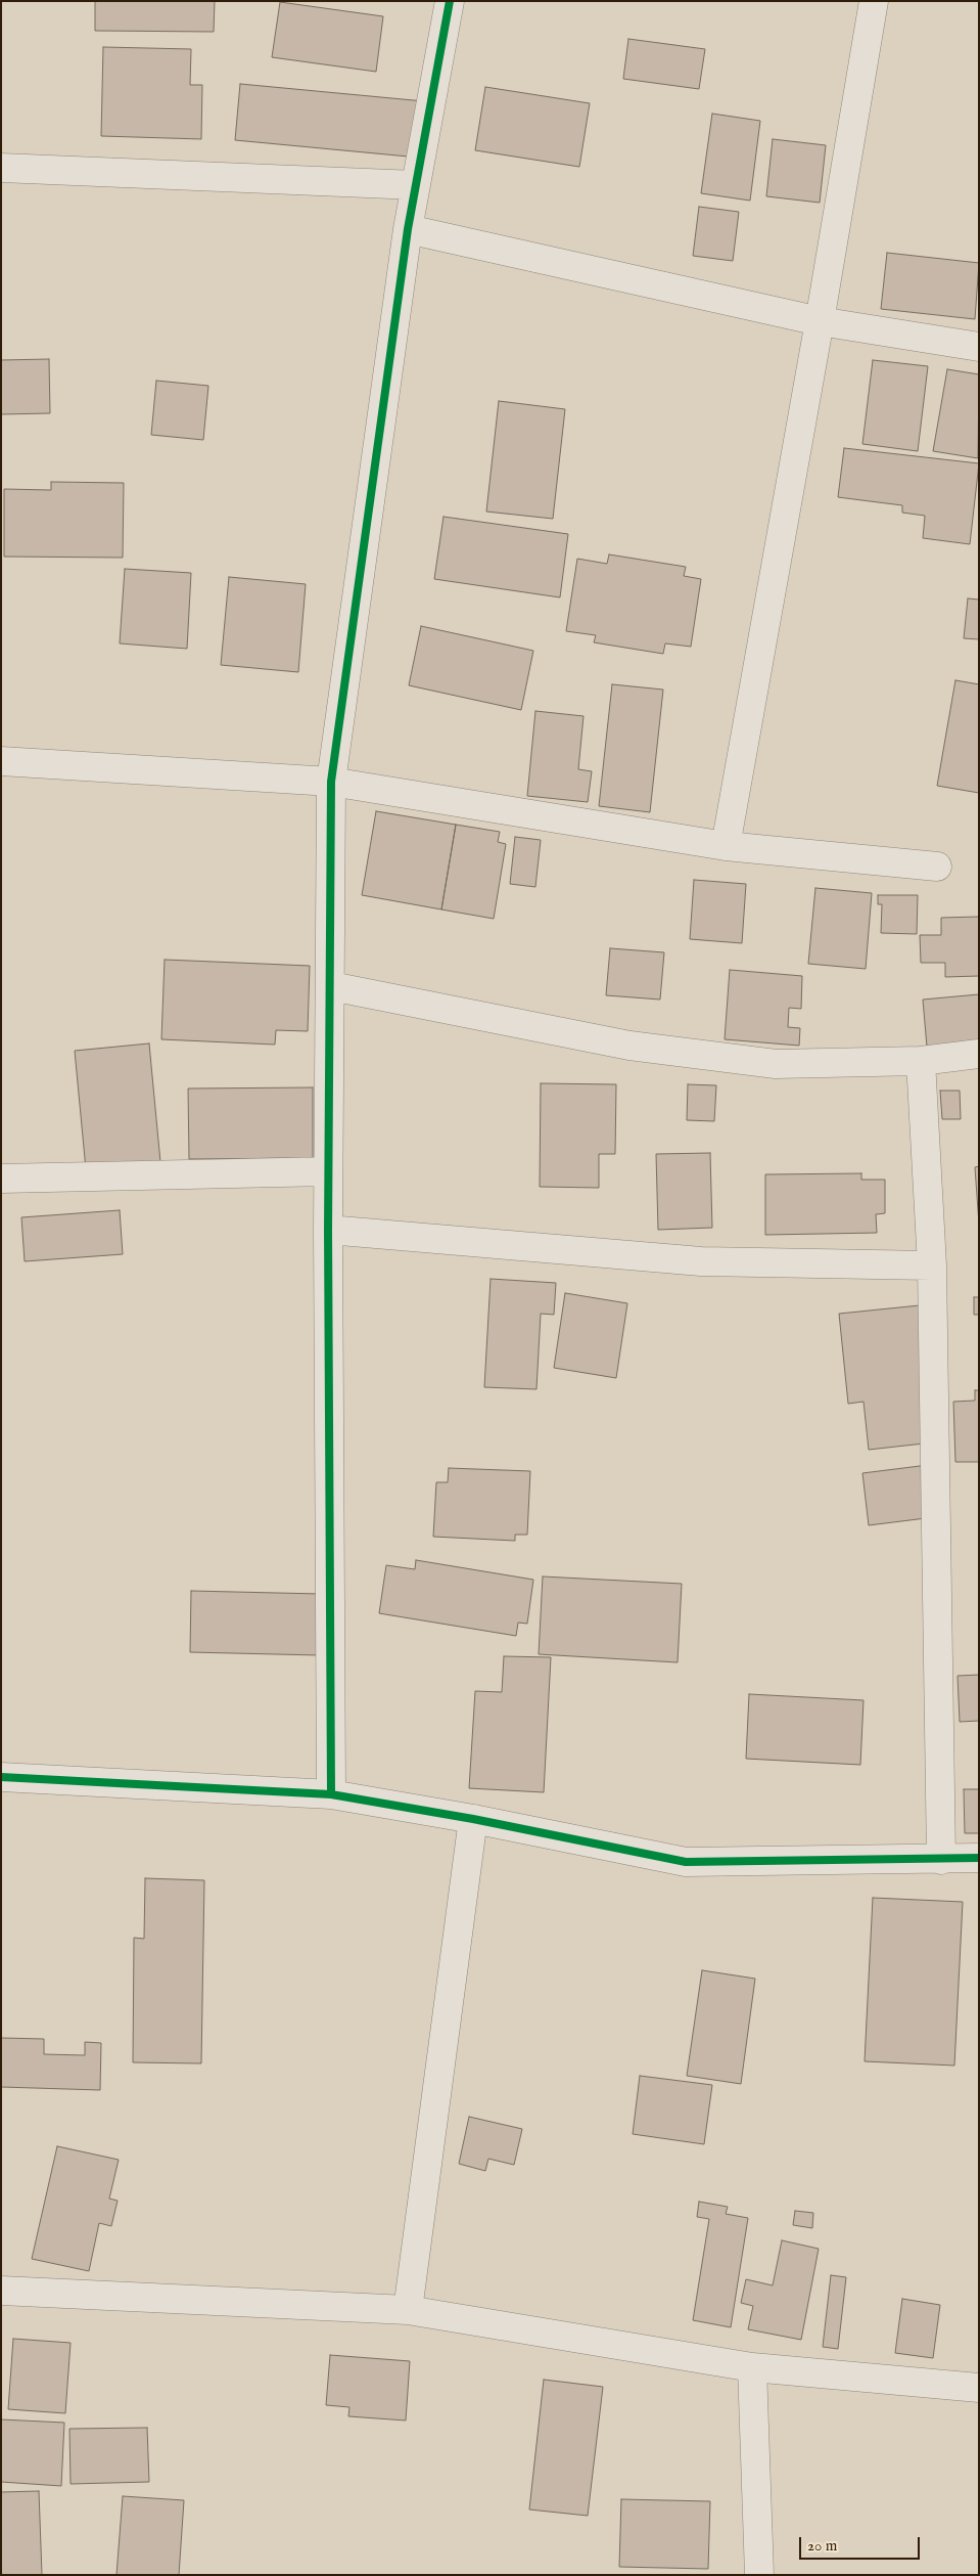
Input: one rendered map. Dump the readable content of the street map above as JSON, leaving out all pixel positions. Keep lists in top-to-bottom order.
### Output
{
  "scale_bar": "20 m"
}
